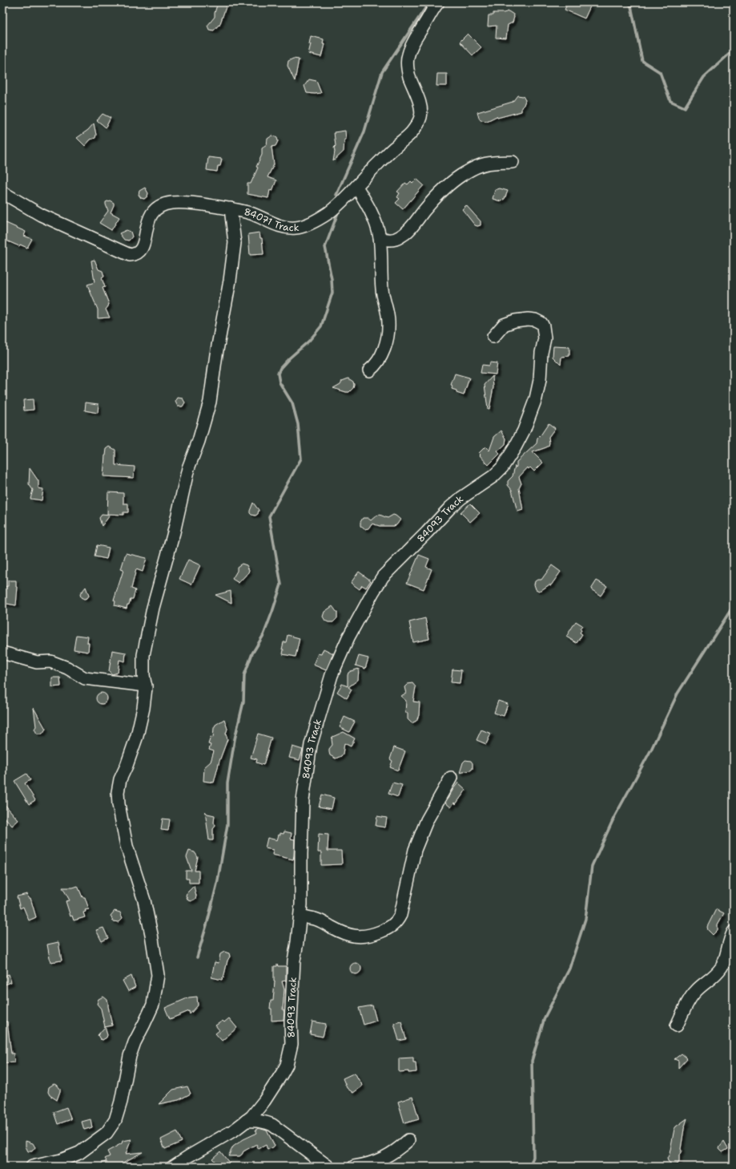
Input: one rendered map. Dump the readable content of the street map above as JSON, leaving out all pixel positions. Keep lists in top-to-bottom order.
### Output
{
  "streets": {
    "street": ["84071 Track", "84093 Track"]
  }
}
